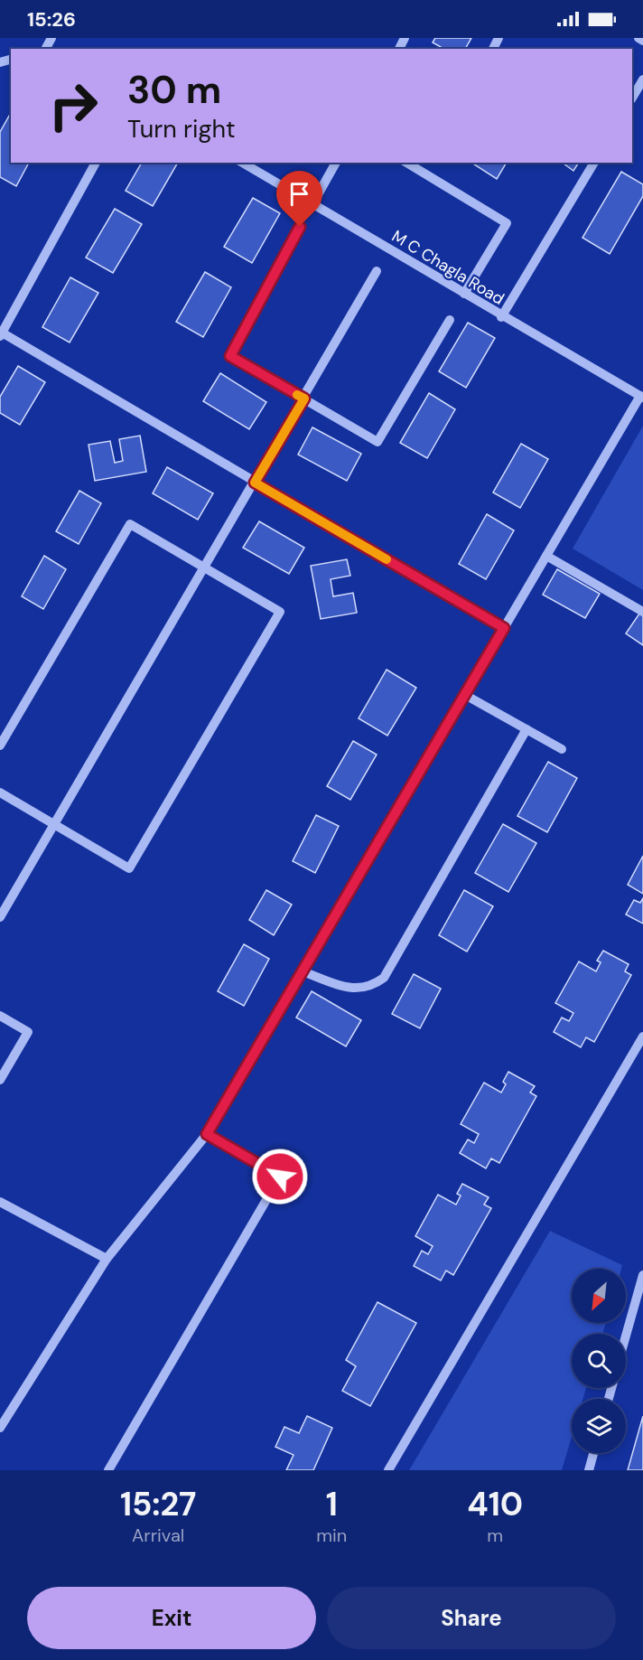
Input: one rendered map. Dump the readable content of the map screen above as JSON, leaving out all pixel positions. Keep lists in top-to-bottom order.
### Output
{
  "streets": {
    "street": ["M C Chagla Road"]
  },
  "north": "bottom left",
  "page": {
    "status": "15:26",
    "turn": ["30 m", "Turn right"],
    "eta": [
      "15:27",
      "Arrival",
      "1",
      "min",
      "410",
      "m"
    ],
    "buttons": ["Exit", "Share"]
  }
}
